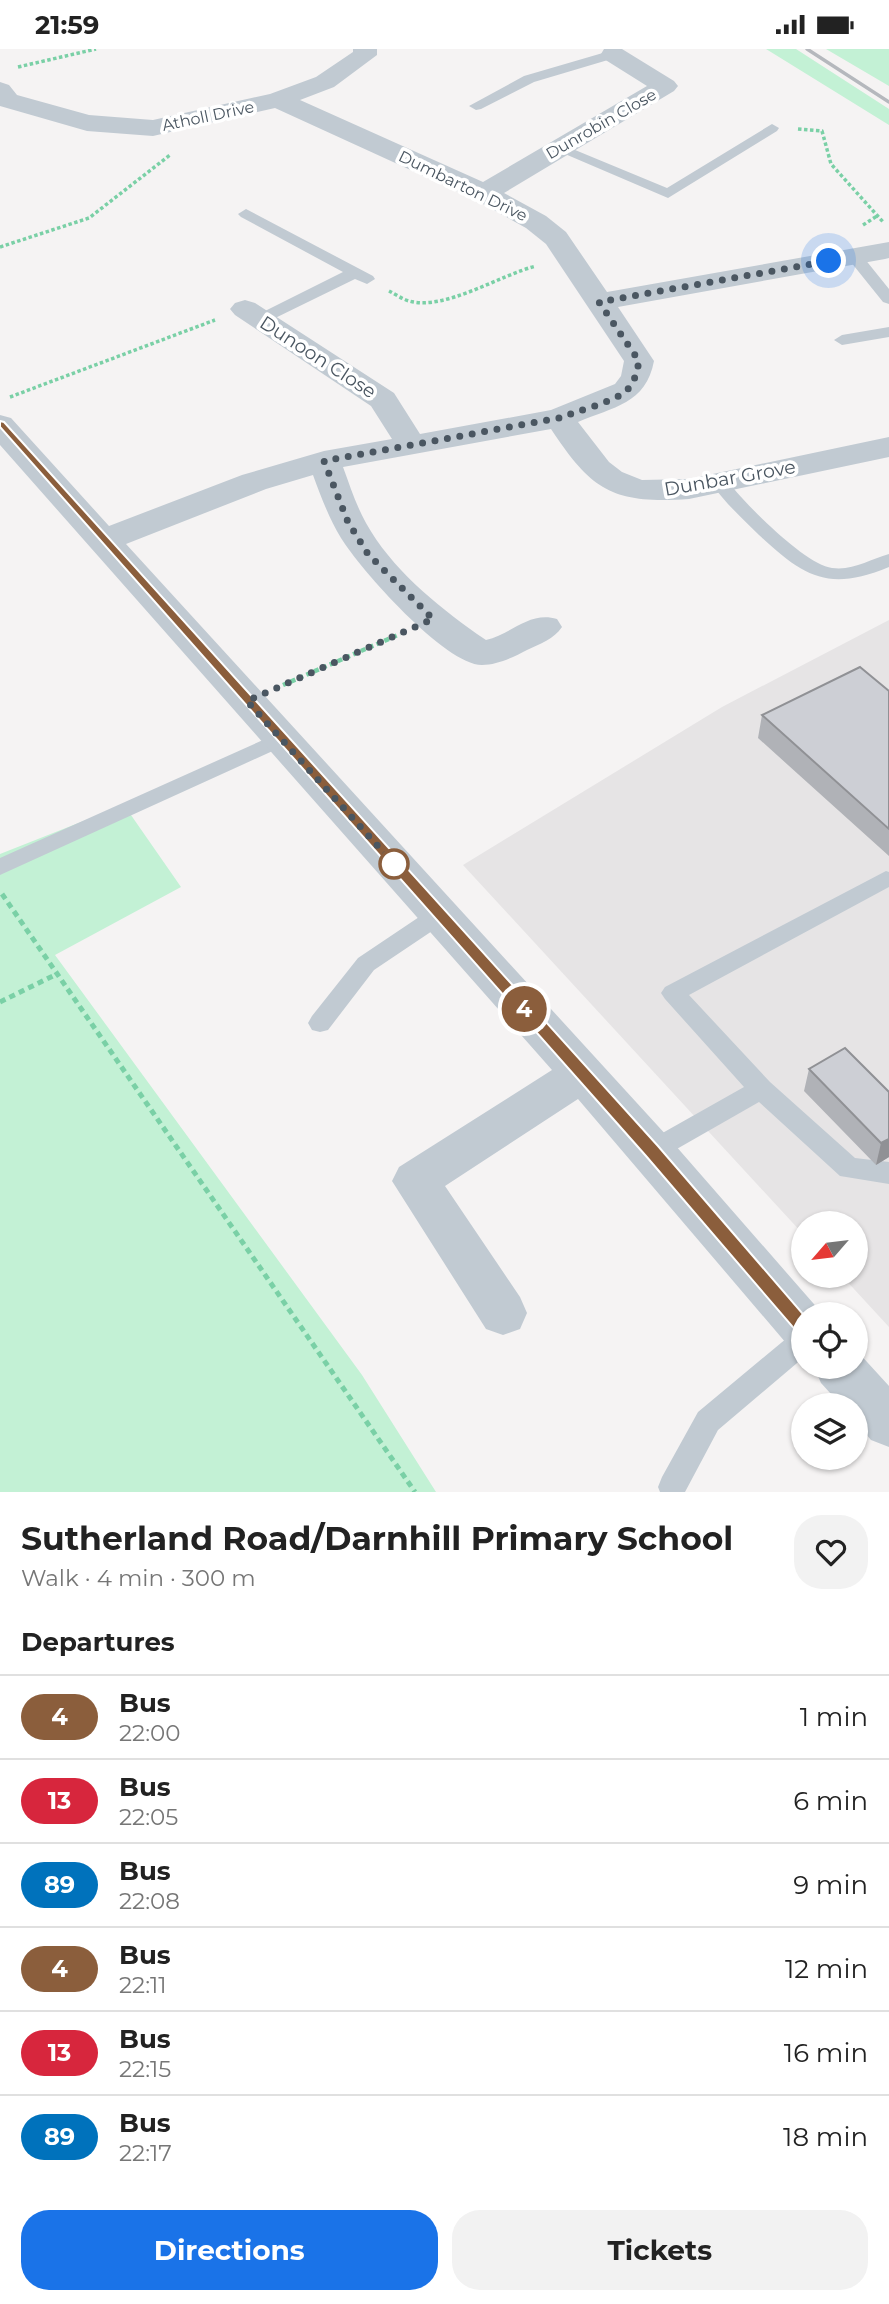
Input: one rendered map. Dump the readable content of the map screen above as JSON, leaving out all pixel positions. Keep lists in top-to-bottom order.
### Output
{
  "streets": {
    "street": [
      "Atholl Drive",
      "Dunrobin Close",
      "Dumbarton Drive",
      "Dunoon Close",
      "Dunbar Grove"
    ]
  },
  "crossings": [
    ["Atholl Drive", "Dumbarton Drive"],
    ["Dunrobin Close", "Dumbarton Drive"],
    ["Dumbarton Drive", "Dunoon Close"],
    ["Dumbarton Drive", "Dunbar Grove"]
  ],
  "lines": ["bus line 4"],
  "north": "bottom left",
  "page": {
    "status": "21:59",
    "on_map": "4",
    "heading": [
      ["Sutherland Road/Darnhill Primary School", "Walk · 4 min · 300 m"],
      "Departures"
    ],
    "list": [
      {
        "mark": "4",
        "name": "Bus",
        "note": "22:00",
        "value": "1 min"
      },
      {
        "mark": "13",
        "name": "Bus",
        "note": "22:05",
        "value": "6 min"
      },
      {
        "mark": "89",
        "name": "Bus",
        "note": "22:08",
        "value": "9 min"
      },
      {
        "mark": "4",
        "name": "Bus",
        "note": "22:11",
        "value": "12 min"
      },
      {
        "mark": "13",
        "name": "Bus",
        "note": "22:15",
        "value": "16 min"
      },
      {
        "mark": "89",
        "name": "Bus",
        "note": "22:17",
        "value": "18 min"
      }
    ],
    "buttons": ["Directions", "Tickets"]
  }
}
